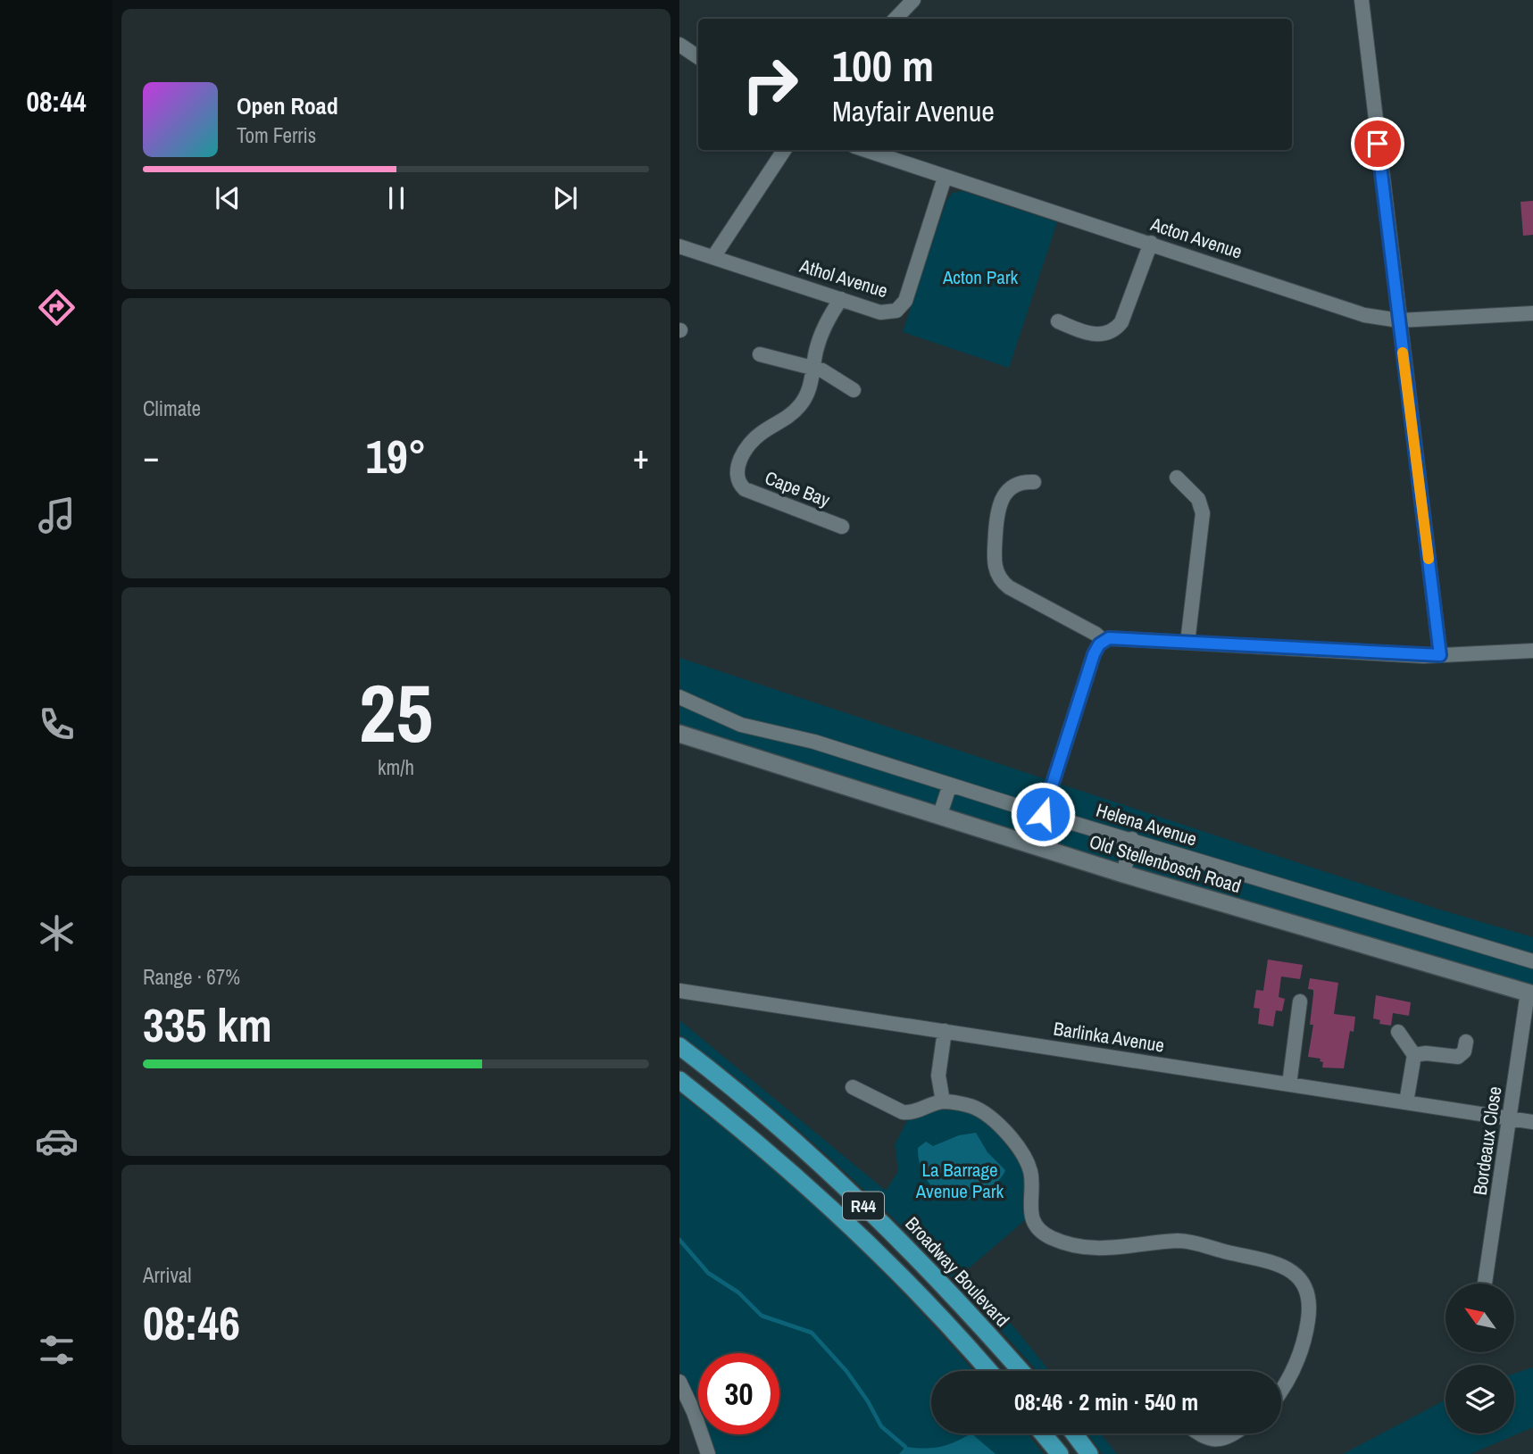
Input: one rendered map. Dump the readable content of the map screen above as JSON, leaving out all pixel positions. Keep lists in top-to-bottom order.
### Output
{
  "streets": {
    "main road": ["R44", "Broadway Boulevard"],
    "street": [
      "Acton Avenue",
      "Athol Avenue",
      "Cape Bay",
      "Helena Avenue",
      "Old Stellenbosch Road",
      "Barlinka Avenue",
      "Bordeaux Close"
    ]
  },
  "crossings": [
    ["Acton Avenue", "Athol Avenue"],
    ["Athol Avenue", "Cape Bay"],
    ["Old Stellenbosch Road", "Bordeaux Close"],
    ["Barlinka Avenue", "Bordeaux Close"]
  ],
  "parks": ["Acton Park", "La Barrage Avenue Park"],
  "north": "top left",
  "page": {
    "tabs": "08:44",
    "turn": ["100 m", "Mayfair Avenue"],
    "song": ["Open Road", "Tom Ferris"],
    "tile": [
      "Climate",
      ["25", "km/h"],
      ["Range · 67%", "335 km"],
      ["Arrival", "08:46"]
    ],
    "heat": ["−", "19°", "+"],
    "limit": "30",
    "trip": "08:46 · 2 min · 540 m"
  }
}
